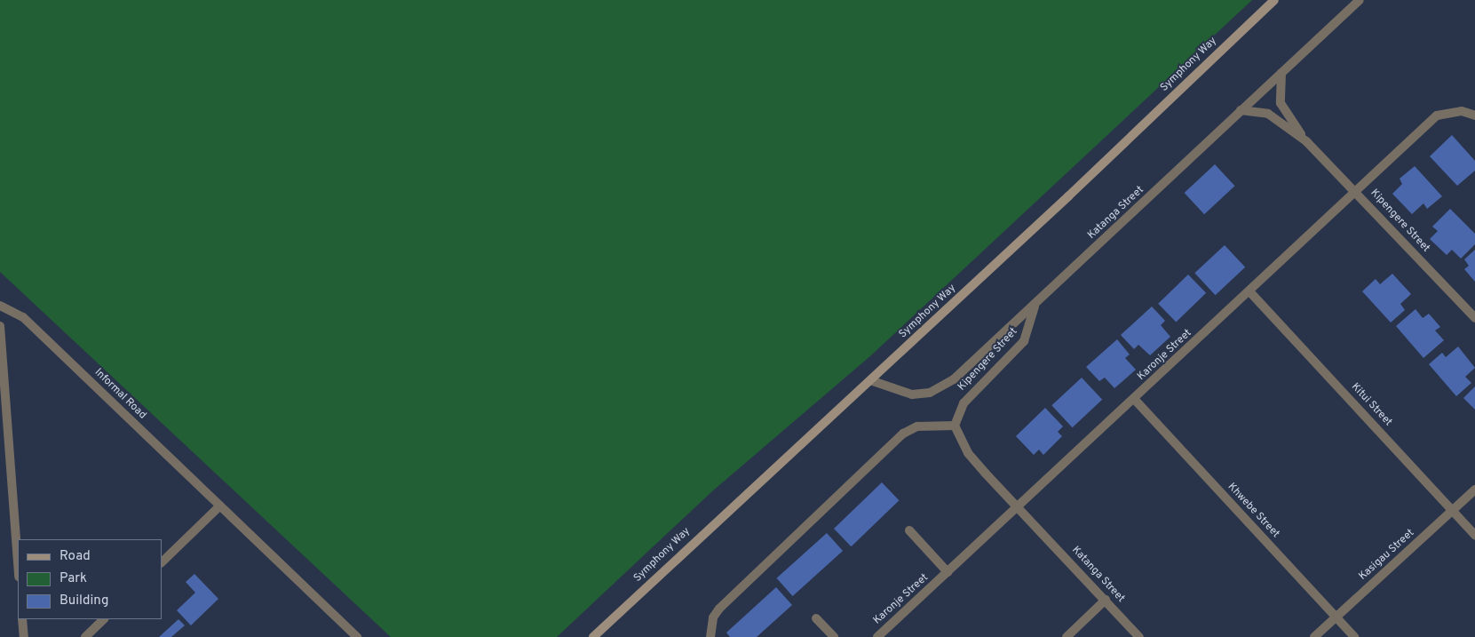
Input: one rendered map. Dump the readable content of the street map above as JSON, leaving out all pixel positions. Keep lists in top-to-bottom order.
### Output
{
  "streets": {
    "main road": ["Symphony Way"],
    "street": [
      "Katanga Street",
      "Kipengere Street",
      "Karonje Street",
      "Informal Road",
      "Kitui Street",
      "Khwebe Street",
      "Kasigau Street"
    ]
  },
  "crossings": [
    ["Symphony Way", "Katanga Street"],
    ["Katanga Street", "Kipengere Street"],
    ["Katanga Street", "Karonje Street"],
    ["Kipengere Street", "Karonje Street"],
    ["Karonje Street", "Kitui Street"],
    ["Karonje Street", "Khwebe Street"],
    ["Kitui Street", "Kasigau Street"],
    ["Khwebe Street", "Kasigau Street"]
  ],
  "legend": ["Road", "Park", "Building"]
}
